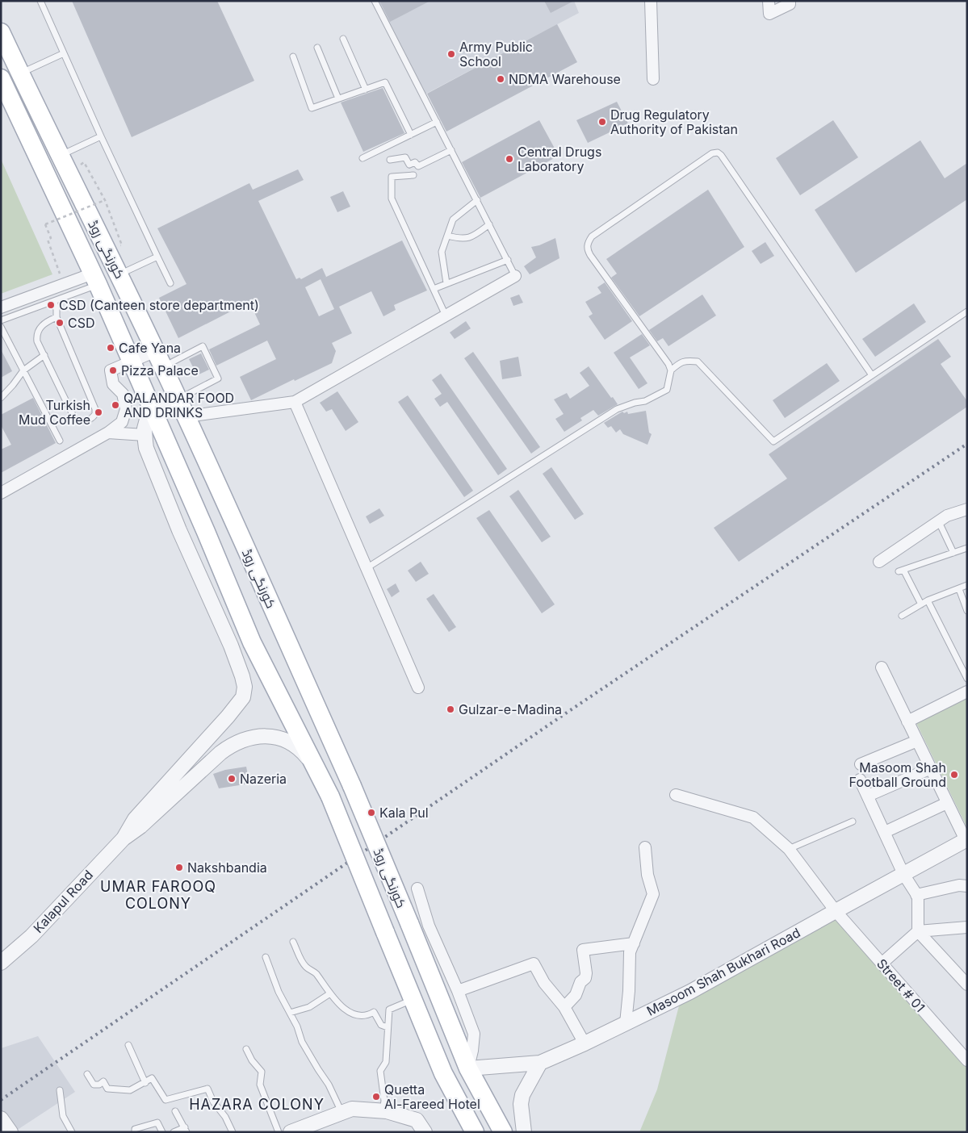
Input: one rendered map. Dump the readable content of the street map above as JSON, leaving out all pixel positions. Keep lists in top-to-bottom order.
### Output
{
  "streets": {
    "main road": ["کورنگی روڈ"],
    "street": ["Kalapul Road", "Masoom Shah Bukhari Road", "Street # 01"]
  },
  "crossings": [
    ["کورنگی روڈ", "Masoom Shah Bukhari Road"],
    ["Masoom Shah Bukhari Road", "Street # 01"]
  ],
  "districts": ["UMAR FAROOQ COLONY", "HAZARA COLONY"],
  "places": [
    "Army Public School",
    "NDMA Warehouse",
    "Drug Regulatory Authority of Pakistan",
    "Central Drugs Laboratory",
    "CSD (Canteen store department)",
    "CSD",
    "Cafe Yana",
    "Pizza Palace",
    "QALANDAR FOOD AND DRINKS",
    "Turkish Mud Coffee",
    "Gulzar-e-Madina",
    "Masoom Shah Football Ground",
    "Nazeria",
    "Kala Pul",
    "Nakshbandia",
    "Quetta Al-Fareed Hotel"
  ]
}
